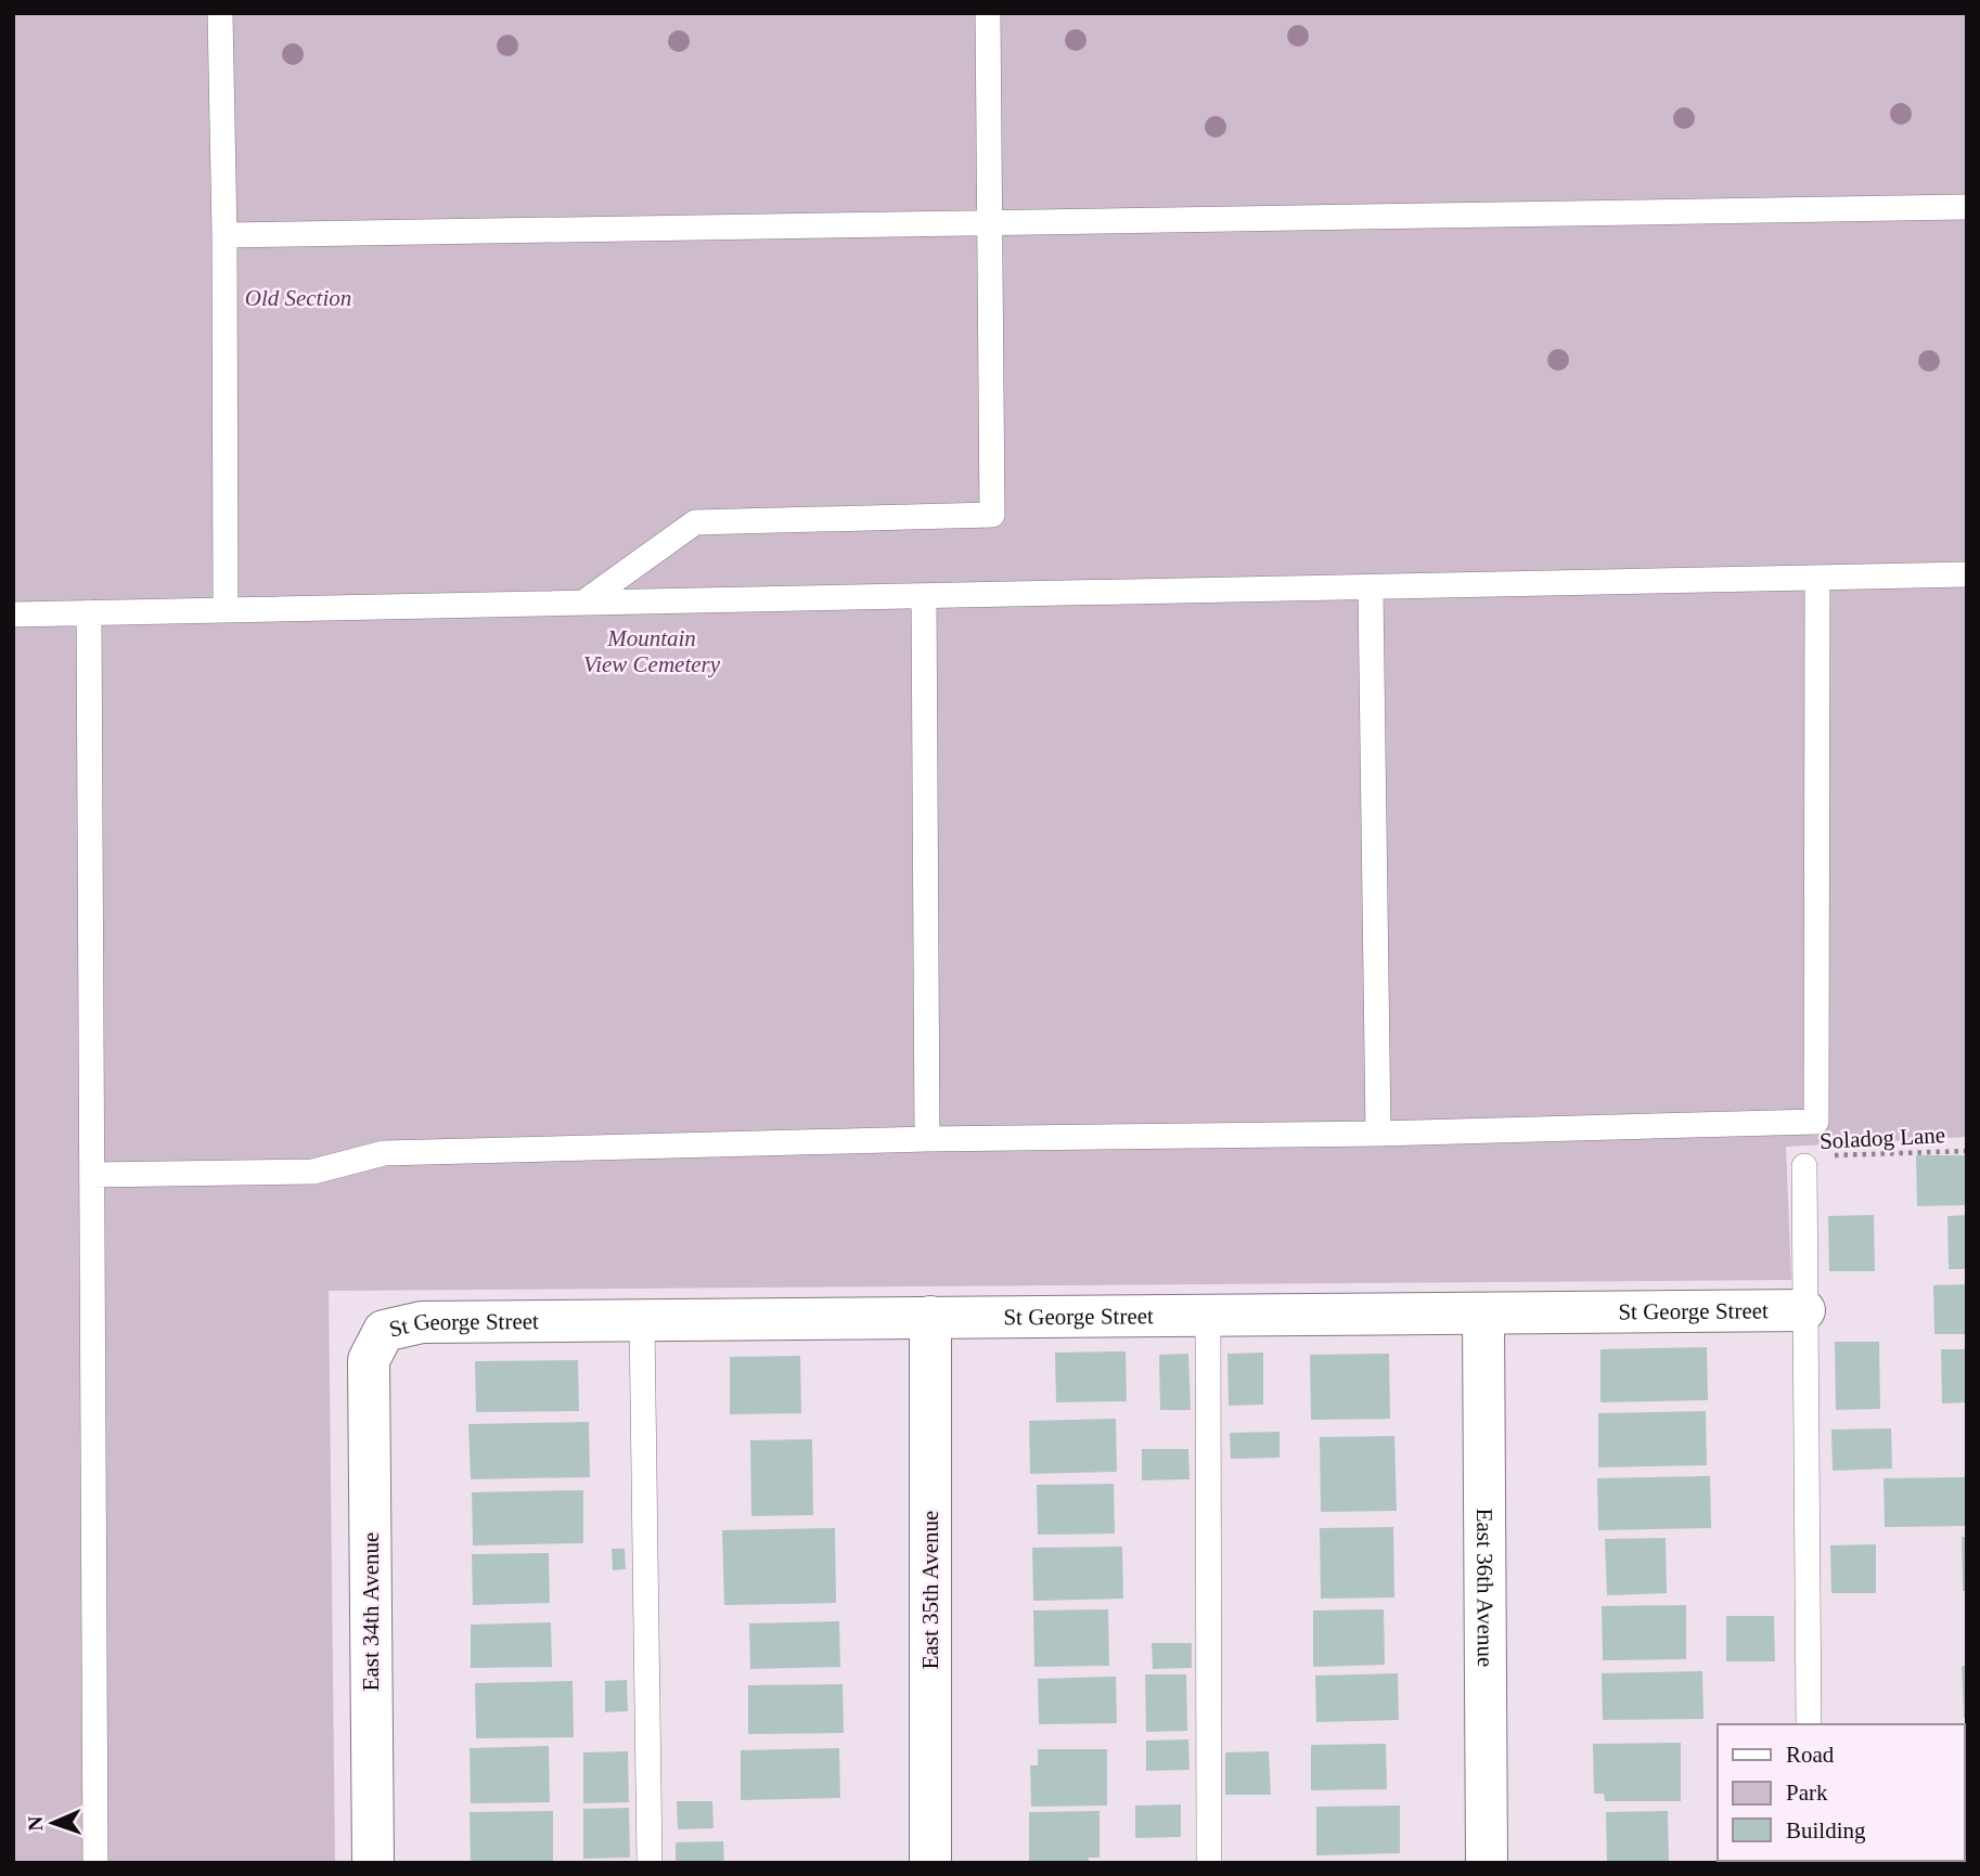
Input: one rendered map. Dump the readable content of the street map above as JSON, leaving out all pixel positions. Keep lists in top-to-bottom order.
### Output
{
  "streets": {
    "street": [
      "St George Street",
      "East 36th Avenue",
      "East 35th Avenue",
      "East 34th Avenue"
    ],
    "path": ["Soladog Lane"]
  },
  "crossings": [
    ["St George Street", "East 36th Avenue"],
    ["St George Street", "East 35th Avenue"],
    ["St George Street", "East 34th Avenue"]
  ],
  "parks": ["Old Section", "Mountain View Cemetery"],
  "legend": ["Road", "Park", "Building"],
  "north": "left"
}
